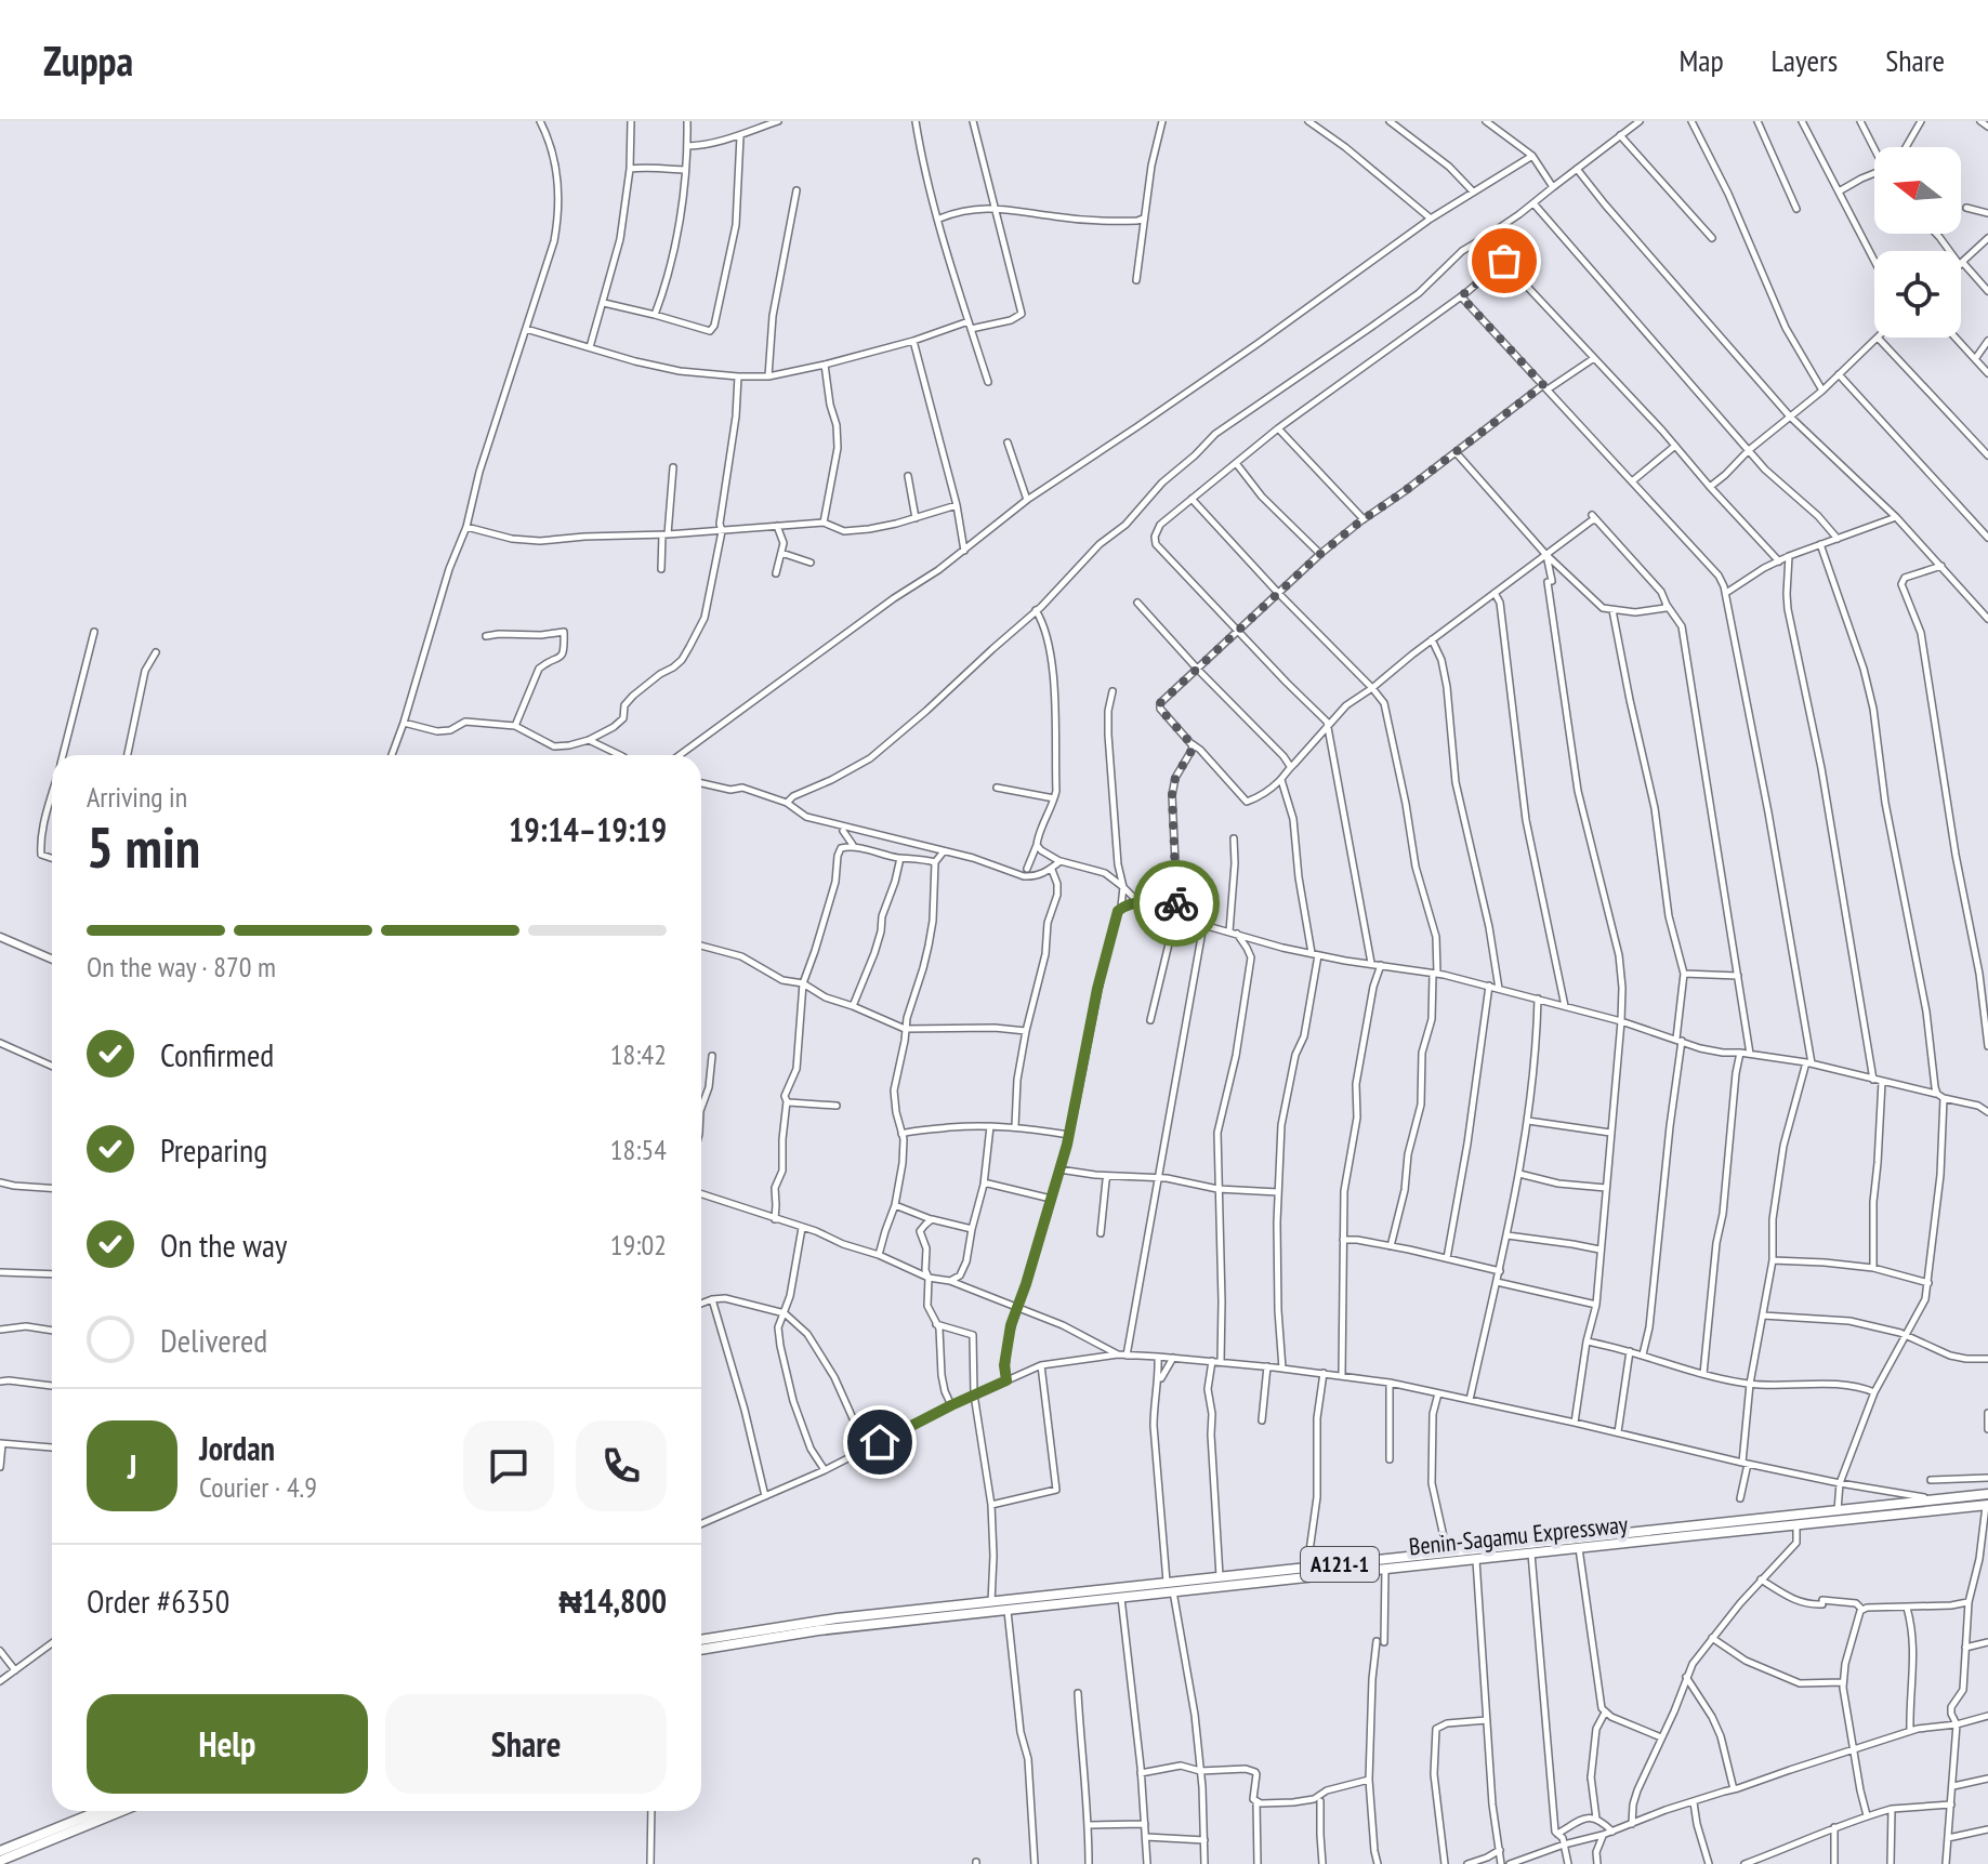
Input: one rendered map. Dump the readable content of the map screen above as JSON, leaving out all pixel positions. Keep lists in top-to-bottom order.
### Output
{
  "streets": {
    "highway": ["Benin-Sagamu Expressway", "A121-1"]
  },
  "crossings": [
    ["Benin-Sagamu Expressway", "A121-1"]
  ],
  "north": "left",
  "page": {
    "header": "Zuppa",
    "nav": ["Map", "Layers", "Share"],
    "heading": ["5 min", "Arriving in", "19:14–19:19"],
    "panel": [
      "Jordan",
      "Courier · 4.9",
      "Order #6350",
      "₦14,800"
    ],
    "bar": "On the way · 870 m",
    "list": [
      ["Confirmed", "18:42"],
      ["Preparing", "18:54"],
      ["On the way", "19:02"],
      "Delivered"
    ],
    "round": "J",
    "buttons": ["Help", "Share"]
  }
}
